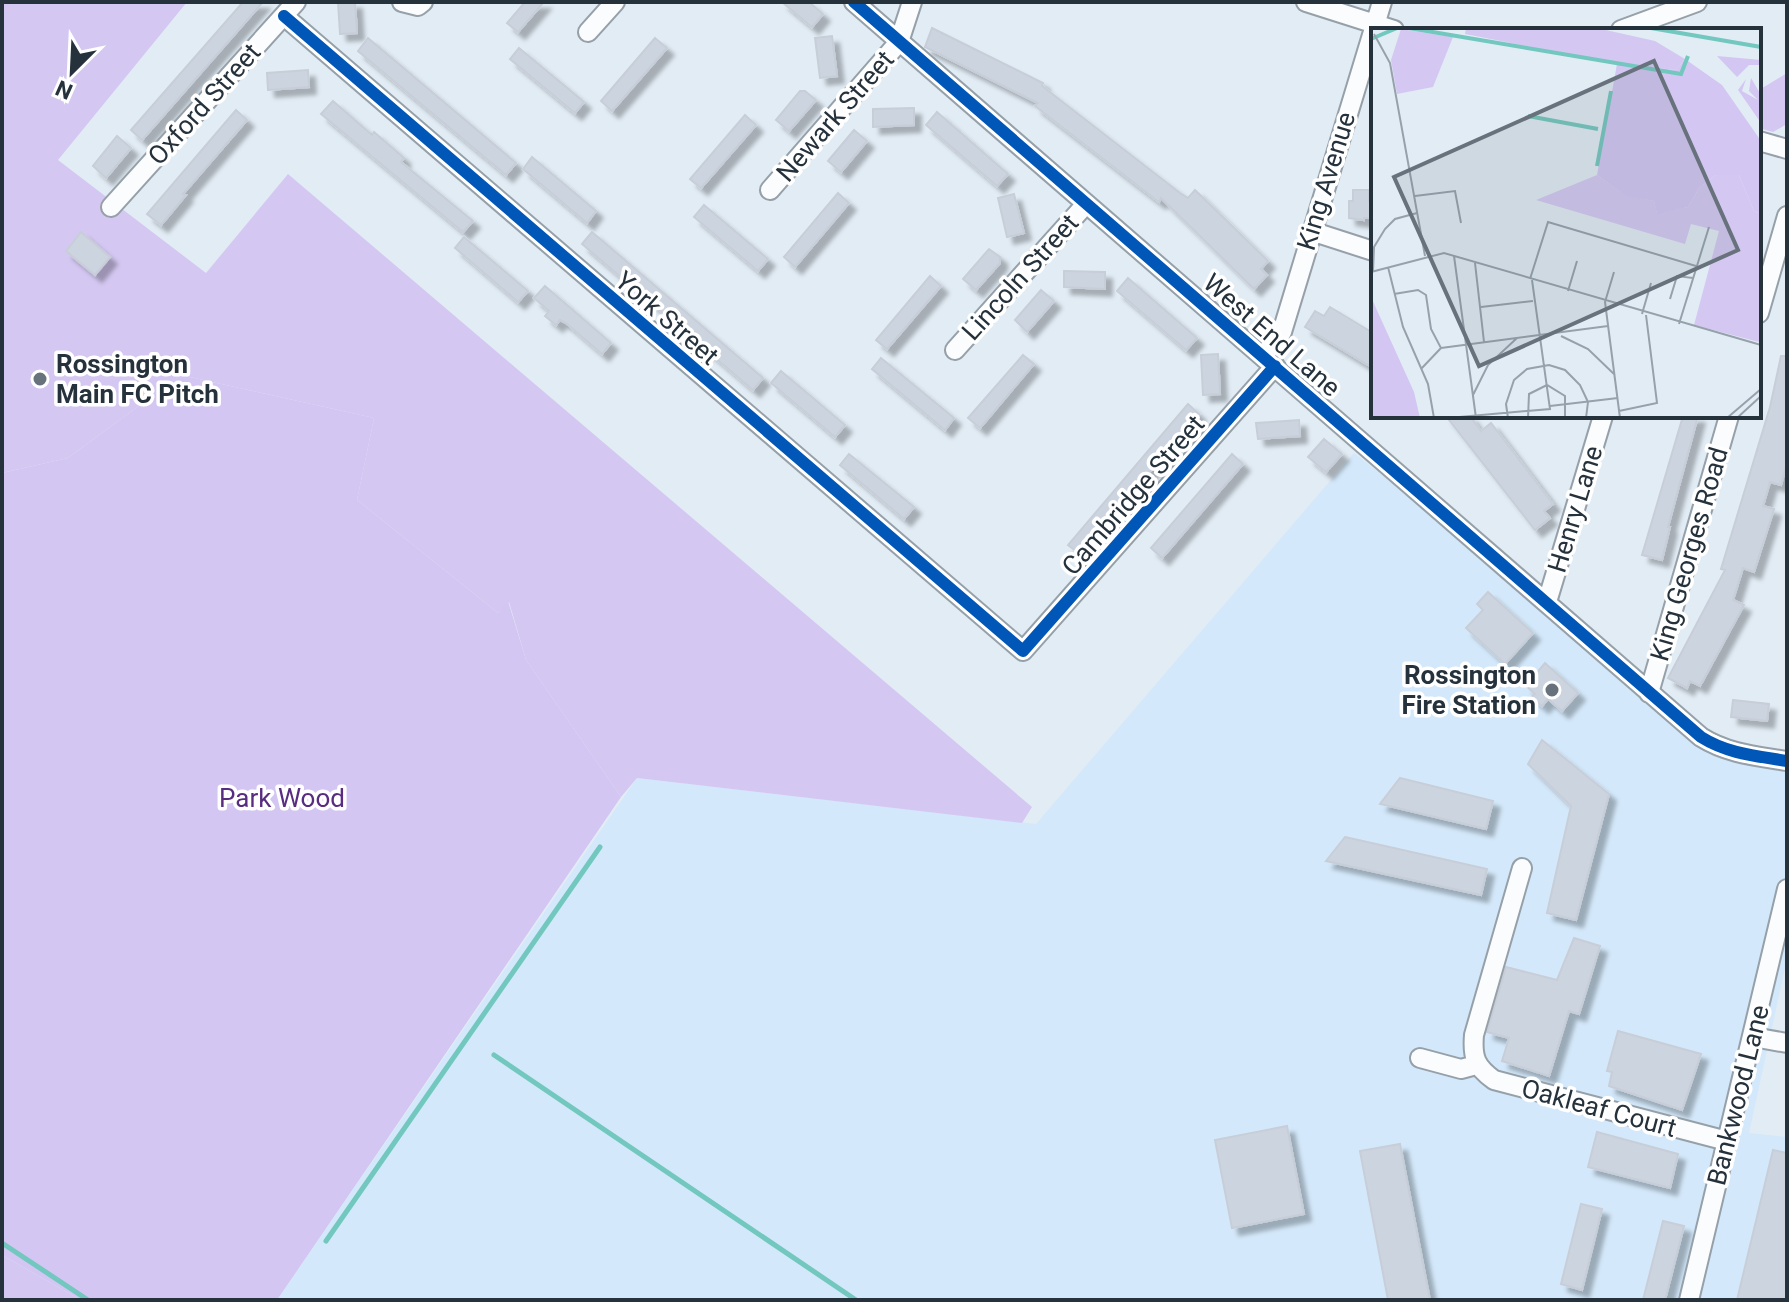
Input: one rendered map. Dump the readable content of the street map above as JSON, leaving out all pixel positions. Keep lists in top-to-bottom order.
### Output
{
  "streets": {
    "street": [
      "Oxford Street",
      "Newark Street",
      "King Avenue",
      "Lincoln Street",
      "York Street",
      "West End Lane",
      "Cambridge Street",
      "Henry Lane",
      "King Georges Road",
      "Bankwood Lane",
      "Oakleaf Court"
    ]
  },
  "crossings": [
    ["Oxford Street", "York Street"],
    ["Newark Street", "West End Lane"],
    ["King Avenue", "West End Lane"],
    ["King Avenue", "Cambridge Street"],
    ["Lincoln Street", "West End Lane"],
    ["York Street", "Cambridge Street"],
    ["West End Lane", "Cambridge Street"],
    ["West End Lane", "Henry Lane"],
    ["West End Lane", "King Georges Road"],
    ["Bankwood Lane", "Oakleaf Court"]
  ],
  "parks": ["Park Wood"],
  "places": ["Rossington Main FC Pitch", "Rossington Fire Station"],
  "north": "bottom left"
}
